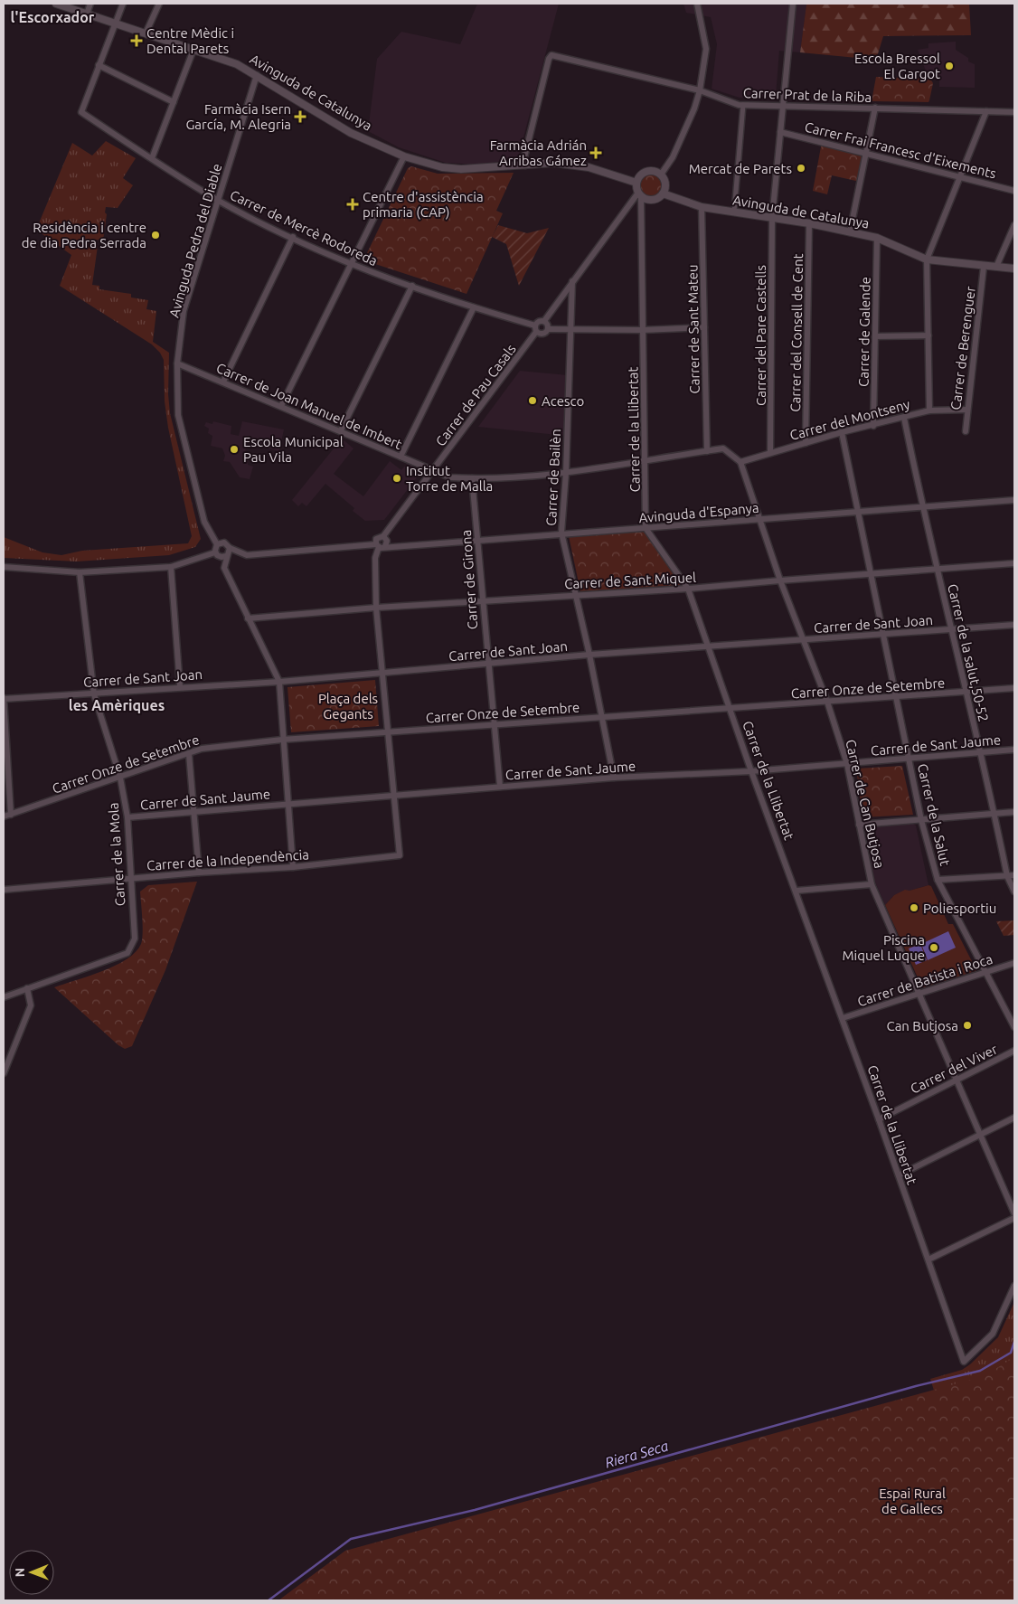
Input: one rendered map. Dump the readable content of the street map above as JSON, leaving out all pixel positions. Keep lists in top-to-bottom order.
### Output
{
  "streets": {
    "street": [
      "Avinguda de Catalunya",
      "Carrer Prat de la Riba",
      "Carrer Frai Francesc d'Eixements",
      "Carrer de Mercè Rodoreda",
      "Avinguda Pedra del Diable",
      "Carrer de Sant Mateu",
      "Carrer de Galende",
      "Carrer del Consell de Cent",
      "Carrer del Pare Castells",
      "Carrer de Berenguer",
      "Carrer de Pau Casals",
      "Carrer de Joan Manuel de Imbert",
      "Carrer del Montseny",
      "Carrer de la Llibertat",
      "Carrer de Bailèn",
      "Avinguda d'Espanya",
      "Carrer de Girona",
      "Carrer de Sant Miquel",
      "Carrer de Sant Joan",
      "Carrer de la salut,50-52",
      "Carrer Onze de Setembre",
      "Carrer de Sant Jaume",
      "Carrer de Can Butjosa",
      "Carrer de la Salut",
      "Carrer de la Mola",
      "Carrer de la Independència",
      "Carrer de Batista i Roca",
      "Carrer del Viver"
    ]
  },
  "crossings": [
    ["Avinguda de Catalunya", "Carrer Prat de la Riba"],
    ["Avinguda de Catalunya", "Avinguda Pedra del Diable"],
    ["Avinguda de Catalunya", "Carrer de Sant Mateu"],
    ["Avinguda de Catalunya", "Carrer de Galende"],
    ["Avinguda de Catalunya", "Carrer del Consell de Cent"],
    ["Avinguda de Catalunya", "Carrer del Pare Castells"],
    ["Avinguda de Catalunya", "Carrer de Berenguer"],
    ["Avinguda de Catalunya", "Carrer de la Llibertat"],
    ["Carrer Prat de la Riba", "Carrer del Pare Castells"],
    ["Carrer Frai Francesc d'Eixements", "Carrer del Pare Castells"],
    ["Carrer de Mercè Rodoreda", "Avinguda Pedra del Diable"],
    ["Carrer de Mercè Rodoreda", "Carrer de Pau Casals"],
    ["Avinguda Pedra del Diable", "Carrer de Joan Manuel de Imbert"],
    ["Avinguda Pedra del Diable", "Avinguda d'Espanya"],
    ["Carrer de Sant Mateu", "Carrer de Joan Manuel de Imbert"],
    ["Carrer de Galende", "Carrer del Montseny"],
    ["Carrer del Consell de Cent", "Carrer del Montseny"],
    ["Carrer del Pare Castells", "Carrer del Montseny"],
    ["Carrer de Berenguer", "Carrer del Montseny"],
    ["Carrer de Pau Casals", "Carrer de Joan Manuel de Imbert"],
    ["Carrer de Pau Casals", "Avinguda d'Espanya"],
    ["Carrer de Joan Manuel de Imbert", "Carrer del Montseny"],
    ["Carrer de Joan Manuel de Imbert", "Carrer de la Llibertat"],
    ["Carrer de Joan Manuel de Imbert", "Carrer de Bailèn"],
    ["Carrer de Joan Manuel de Imbert", "Carrer de Girona"],
    ["Carrer de Joan Manuel de Imbert", "Carrer de Can Butjosa"],
    ["Carrer del Montseny", "Carrer de la salut,50-52"],
    ["Carrer del Montseny", "Carrer de Can Butjosa"],
    ["Carrer del Montseny", "Carrer de la Salut"],
    ["Carrer de la Llibertat", "Avinguda d'Espanya"],
    ["Carrer de la Llibertat", "Carrer de Sant Miquel"],
    ["Carrer de la Llibertat", "Carrer de Sant Joan"],
    ["Carrer de la Llibertat", "Carrer Onze de Setembre"],
    ["Carrer de la Llibertat", "Carrer de Sant Jaume"],
    ["Carrer de la Llibertat", "Carrer de Batista i Roca"],
    ["Carrer de la Llibertat", "Carrer del Viver"],
    ["Carrer de Bailèn", "Avinguda d'Espanya"],
    ["Carrer de Bailèn", "Carrer de Sant Miquel"],
    ["Carrer de Bailèn", "Carrer de Sant Joan"],
    ["Carrer de Bailèn", "Carrer Onze de Setembre"],
    ["Carrer de Bailèn", "Carrer de Sant Jaume"],
    ["Avinguda d'Espanya", "Carrer de Girona"],
    ["Avinguda d'Espanya", "Carrer de la salut,50-52"],
    ["Avinguda d'Espanya", "Carrer de Can Butjosa"],
    ["Avinguda d'Espanya", "Carrer de la Salut"],
    ["Carrer de Girona", "Carrer de Sant Miquel"],
    ["Carrer de Girona", "Carrer de Sant Joan"],
    ["Carrer de Girona", "Carrer Onze de Setembre"],
    ["Carrer de Girona", "Carrer de Sant Jaume"],
    ["Carrer de Sant Miquel", "Carrer de la salut,50-52"],
    ["Carrer de Sant Miquel", "Carrer de Can Butjosa"],
    ["Carrer de Sant Miquel", "Carrer de la Salut"],
    ["Carrer de Sant Joan", "Carrer de la salut,50-52"],
    ["Carrer de Sant Joan", "Carrer de Can Butjosa"],
    ["Carrer de Sant Joan", "Carrer de la Salut"],
    ["Carrer de Sant Joan", "Carrer de la Mola"],
    ["Carrer de la salut,50-52", "Carrer Onze de Setembre"],
    ["Carrer de la salut,50-52", "Carrer de Sant Jaume"],
    ["Carrer Onze de Setembre", "Carrer de Can Butjosa"],
    ["Carrer Onze de Setembre", "Carrer de la Salut"],
    ["Carrer Onze de Setembre", "Carrer de la Mola"],
    ["Carrer de Sant Jaume", "Carrer de Can Butjosa"],
    ["Carrer de Sant Jaume", "Carrer de la Salut"],
    ["Carrer de Sant Jaume", "Carrer de la Mola"],
    ["Carrer de Sant Jaume", "Carrer de la Independència"],
    ["Carrer de Can Butjosa", "Carrer de Batista i Roca"],
    ["Carrer de Can Butjosa", "Carrer del Viver"],
    ["Carrer de la Salut", "Carrer de Batista i Roca"],
    ["Carrer de la Mola", "Carrer de la Independència"]
  ],
  "districts": ["l'Escorxador", "les Amèriques"],
  "water": ["Riera Seca"],
  "parks": ["Plaça dels Gegants", "Espai Rural de Gallecs"],
  "places": {
    "health": [
      "Centre Mèdic i Dental Parets",
      "Farmàcia Isern García, M. Alegria",
      "Farmàcia Adrián Arribas Gámez",
      "Centre d'assistència primaria (CAP)"
    ],
    "other": [
      "Escola Bressol El Gargot",
      "Mercat de Parets",
      "Residència i centre de dia Pedra Serrada",
      "Acesco",
      "Escola Municipal Pau Vila",
      "Institut Torre de Malla",
      "Poliesportiu",
      "Piscina Miquel Luque",
      "Can Butjosa"
    ]
  },
  "north": "left"
}
